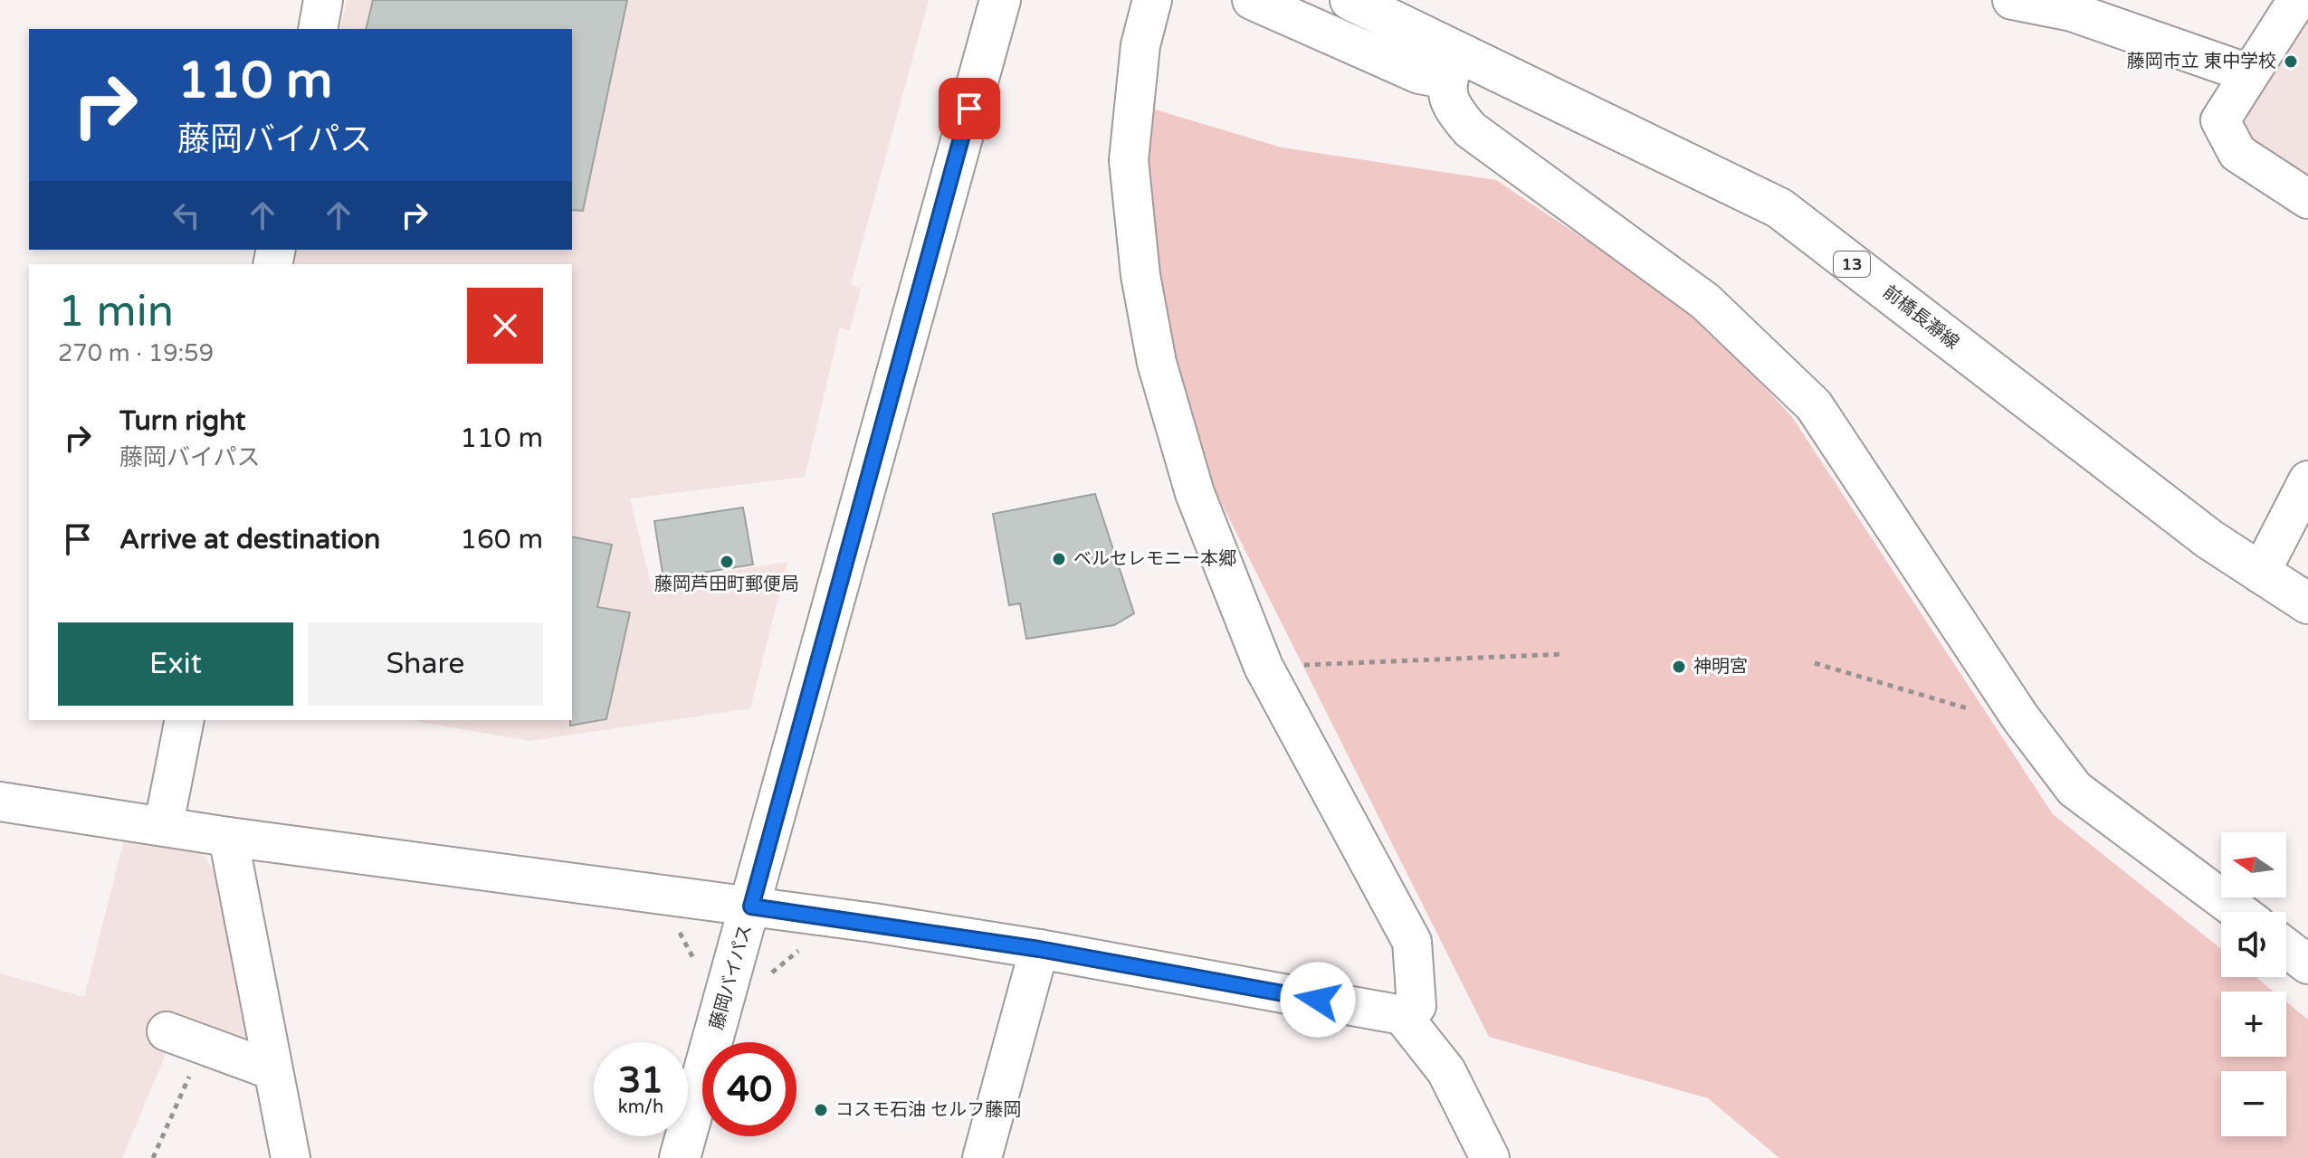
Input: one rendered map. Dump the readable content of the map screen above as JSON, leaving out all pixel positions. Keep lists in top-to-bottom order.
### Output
{
  "streets": {
    "main road": ["13", "前橋長瀞線", "藤岡バイパス"]
  },
  "places": [
    "藤岡市立 東中学校",
    "ベルセレモニー本郷",
    "藤岡芦田町郵便局",
    "神明宮",
    "コスモ石油 セルフ藤岡"
  ],
  "north": "left",
  "page": {
    "turn": ["110 m", "藤岡バイパス"],
    "heading": ["1 min", "270 m · 19:59"],
    "list": [
      {
        "name": "Turn right",
        "note": "藤岡バイパス",
        "value": "110 m"
      },
      {
        "name": "Arrive at destination",
        "value": "160 m"
      }
    ],
    "buttons": ["Exit", "Share"],
    "map_buttons": ["+", "−"],
    "speed": "31 km/h",
    "limit": "40"
  }
}
